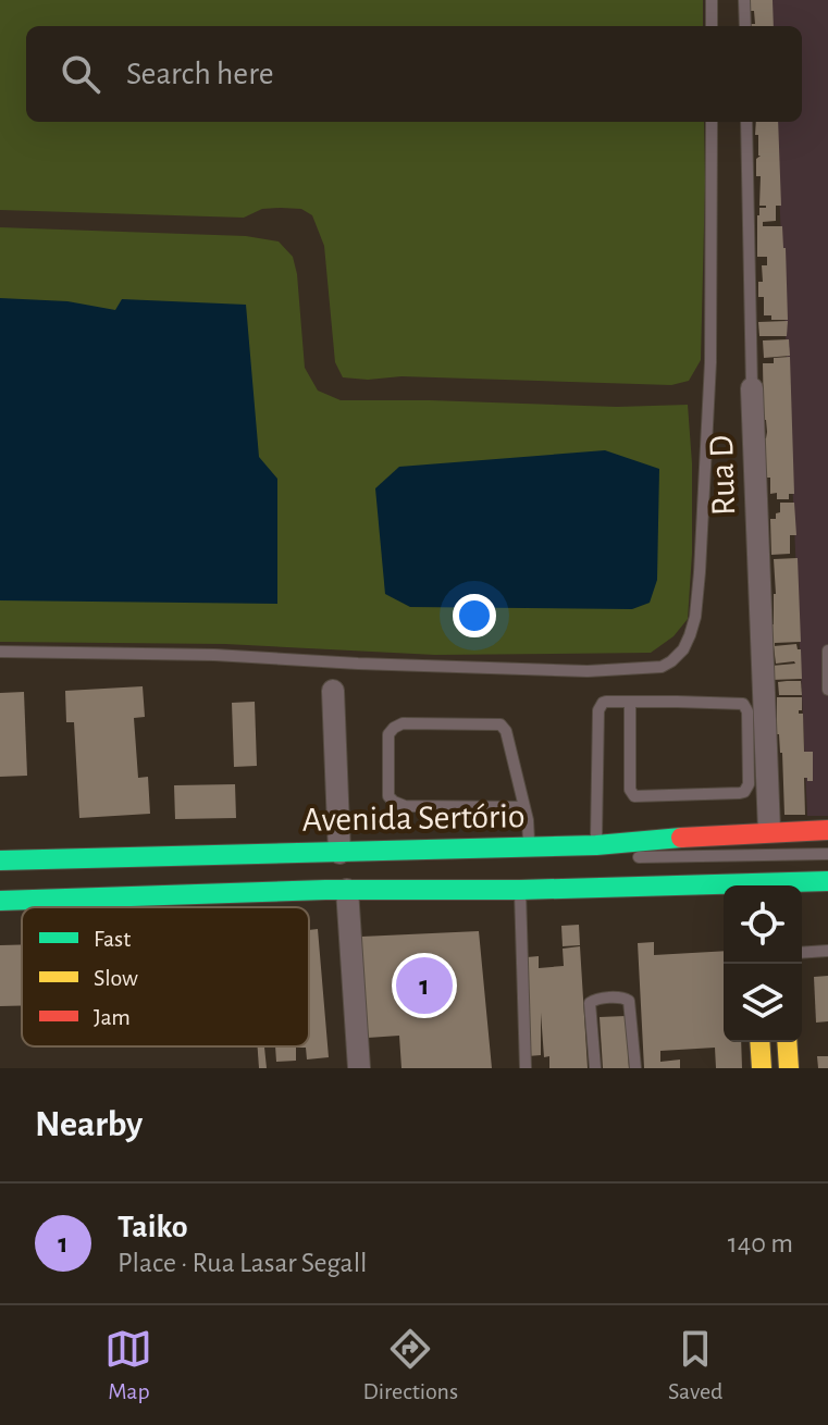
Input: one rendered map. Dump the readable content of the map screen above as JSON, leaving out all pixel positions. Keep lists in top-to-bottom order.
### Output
{
  "streets": {
    "main road": ["Avenida Sertório"],
    "street": ["Rua D"]
  },
  "crossings": [
    ["Rua D", "Avenida Sertório"]
  ],
  "legend": ["Fast", "Slow", "Jam"],
  "page": {
    "search": "Search here",
    "pins": "1",
    "heading": "Nearby",
    "list": [
      {
        "mark": "1",
        "name": "Taiko",
        "note": "Place · Rua Lasar Segall",
        "value": "140 m"
      }
    ],
    "nav": ["Map", "Directions", "Saved"]
  }
}
